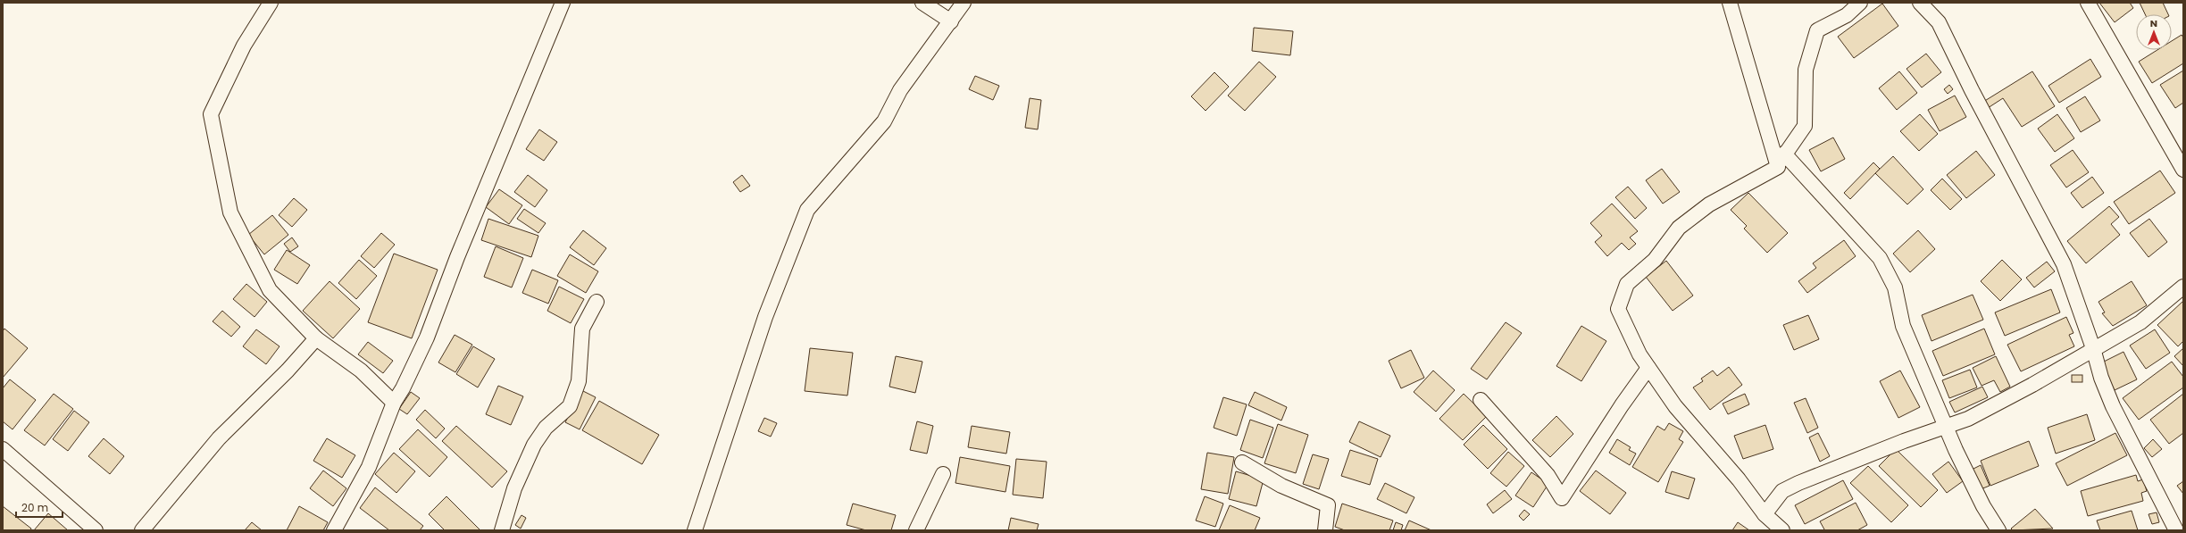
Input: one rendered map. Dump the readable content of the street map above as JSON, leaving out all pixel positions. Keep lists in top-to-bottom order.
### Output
{
  "scale_bar": "20 m",
  "north": "top"
}
